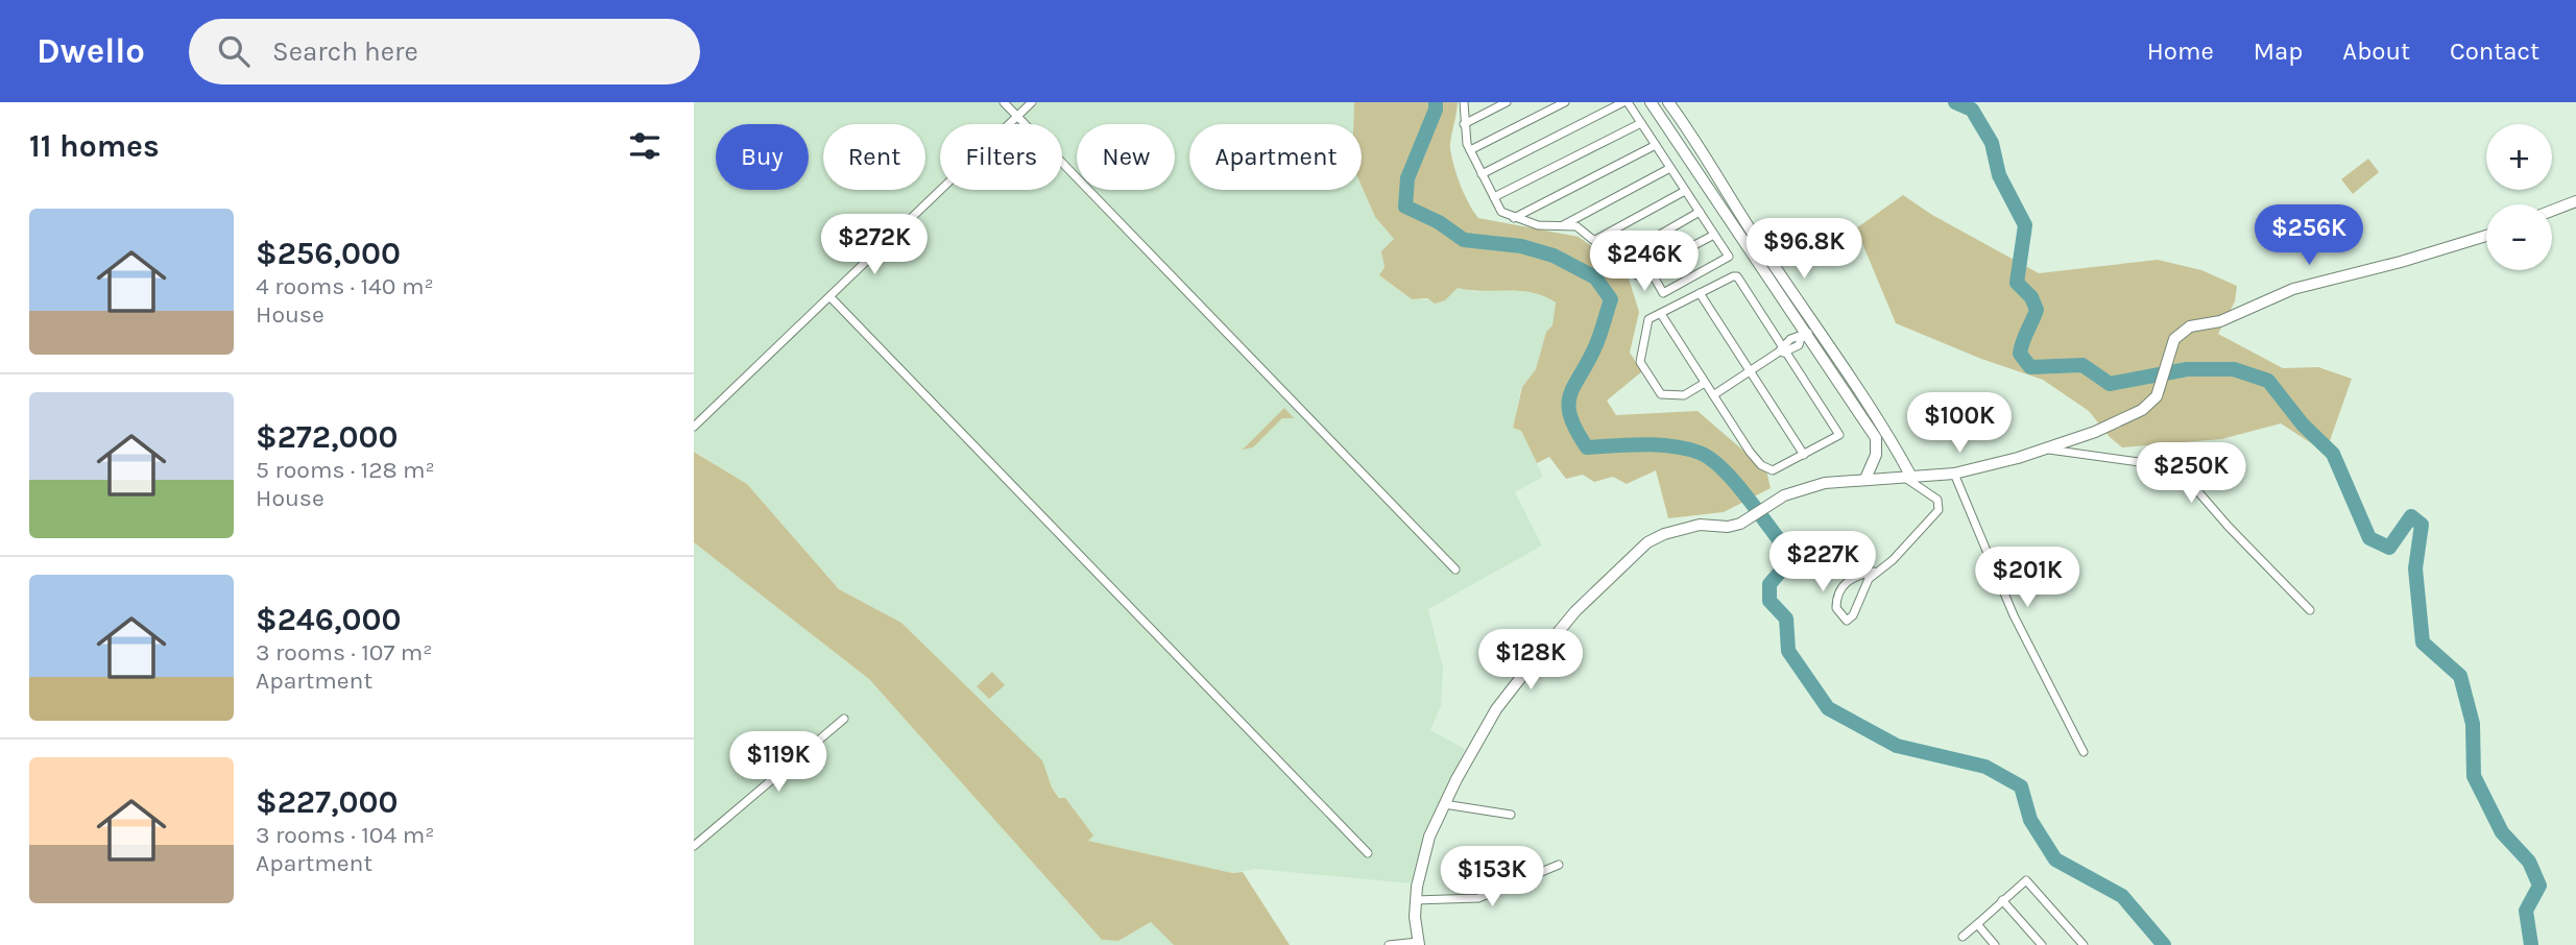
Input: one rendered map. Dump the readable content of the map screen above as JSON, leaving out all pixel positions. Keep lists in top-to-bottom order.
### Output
{
  "page": {
    "header": "Dwello",
    "search": "Search here",
    "nav": [
      "Home",
      "Map",
      "About",
      "Contact"
    ],
    "heading": "11 homes",
    "map_buttons": ["+", "−"],
    "chip": [
      "Buy",
      "Rent",
      "Filters",
      "New",
      "Apartment"
    ],
    "list": [
      {
        "name": "$256,000",
        "note": "4 rooms · 140 m² · House"
      },
      {
        "name": "$272,000",
        "note": "5 rooms · 128 m² · House"
      },
      {
        "name": "$246,000",
        "note": "3 rooms · 107 m² · Apartment"
      },
      {
        "name": "$227,000",
        "note": "3 rooms · 104 m² · Apartment"
      }
    ],
    "price": [
      "$256K",
      "$272K",
      "$96.8K",
      "$246K",
      "$100K",
      "$250K",
      "$227K",
      "$201K",
      "$128K",
      "$119K",
      "$153K"
    ]
  }
}
